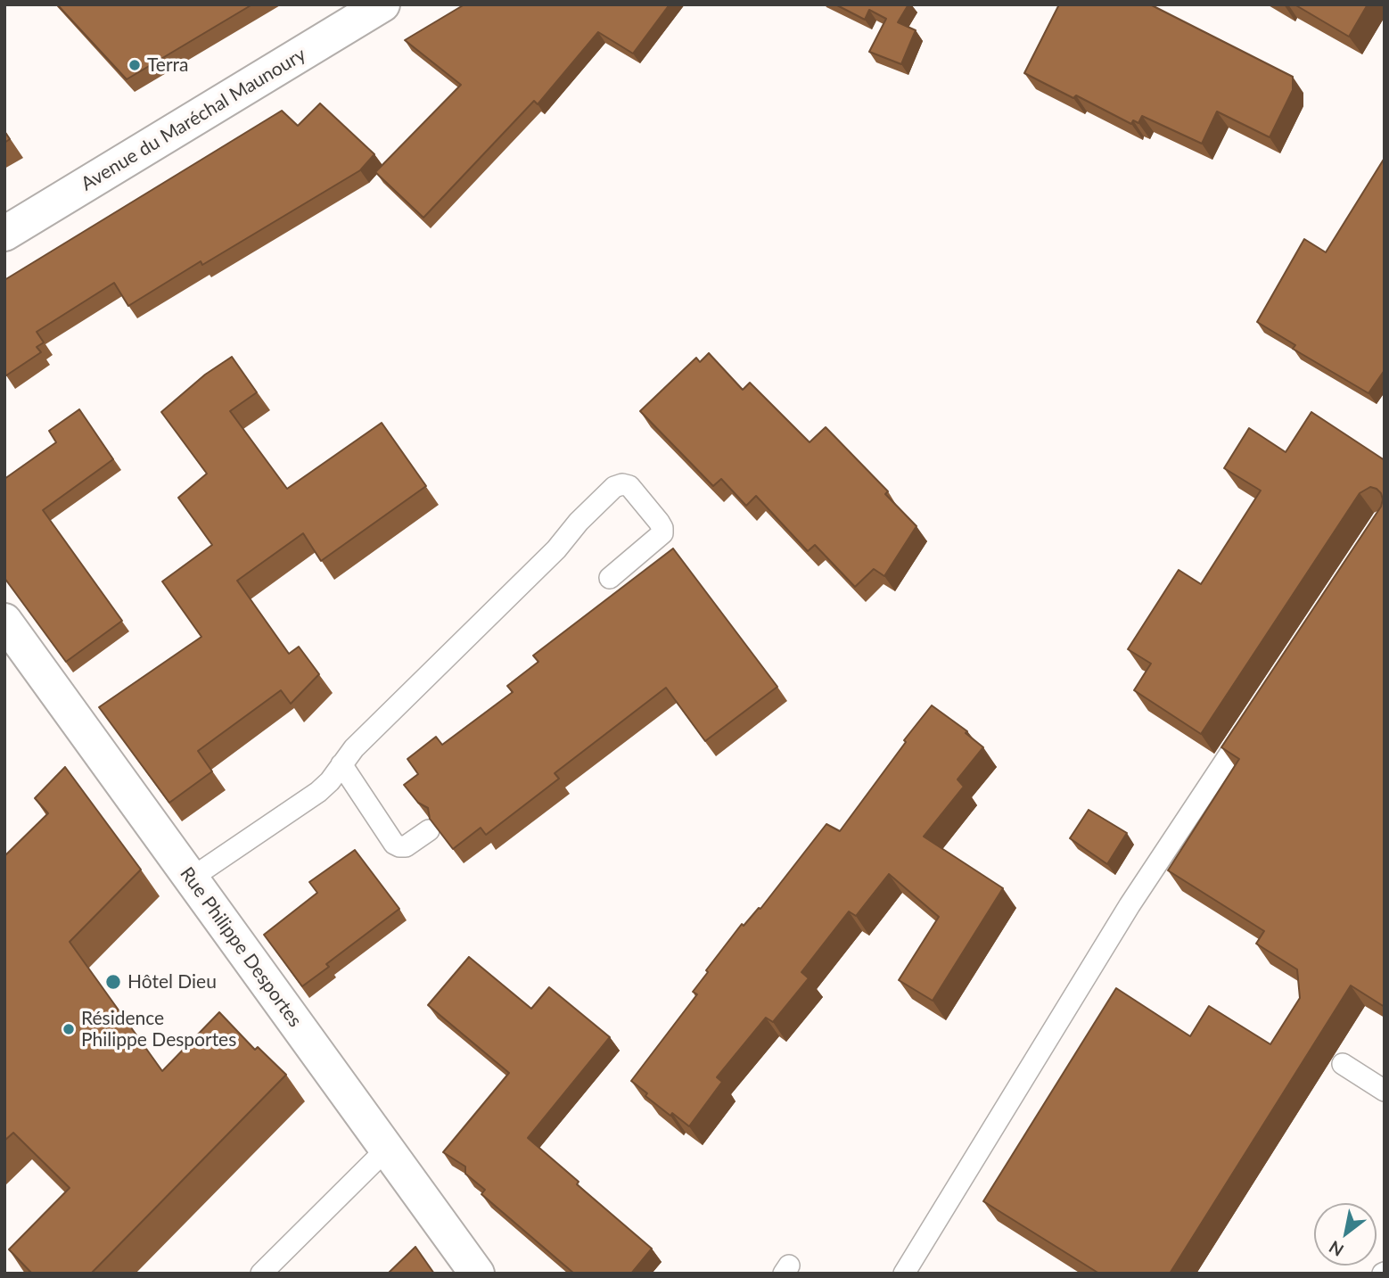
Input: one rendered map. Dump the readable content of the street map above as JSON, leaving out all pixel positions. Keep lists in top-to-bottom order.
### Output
{
  "streets": {
    "street": ["Avenue du Maréchal Maunoury", "Rue Philippe Desportes"]
  },
  "places": ["Terra", "Hôtel Dieu", "Résidence Philippe Desportes"],
  "north": "bottom left"
}
